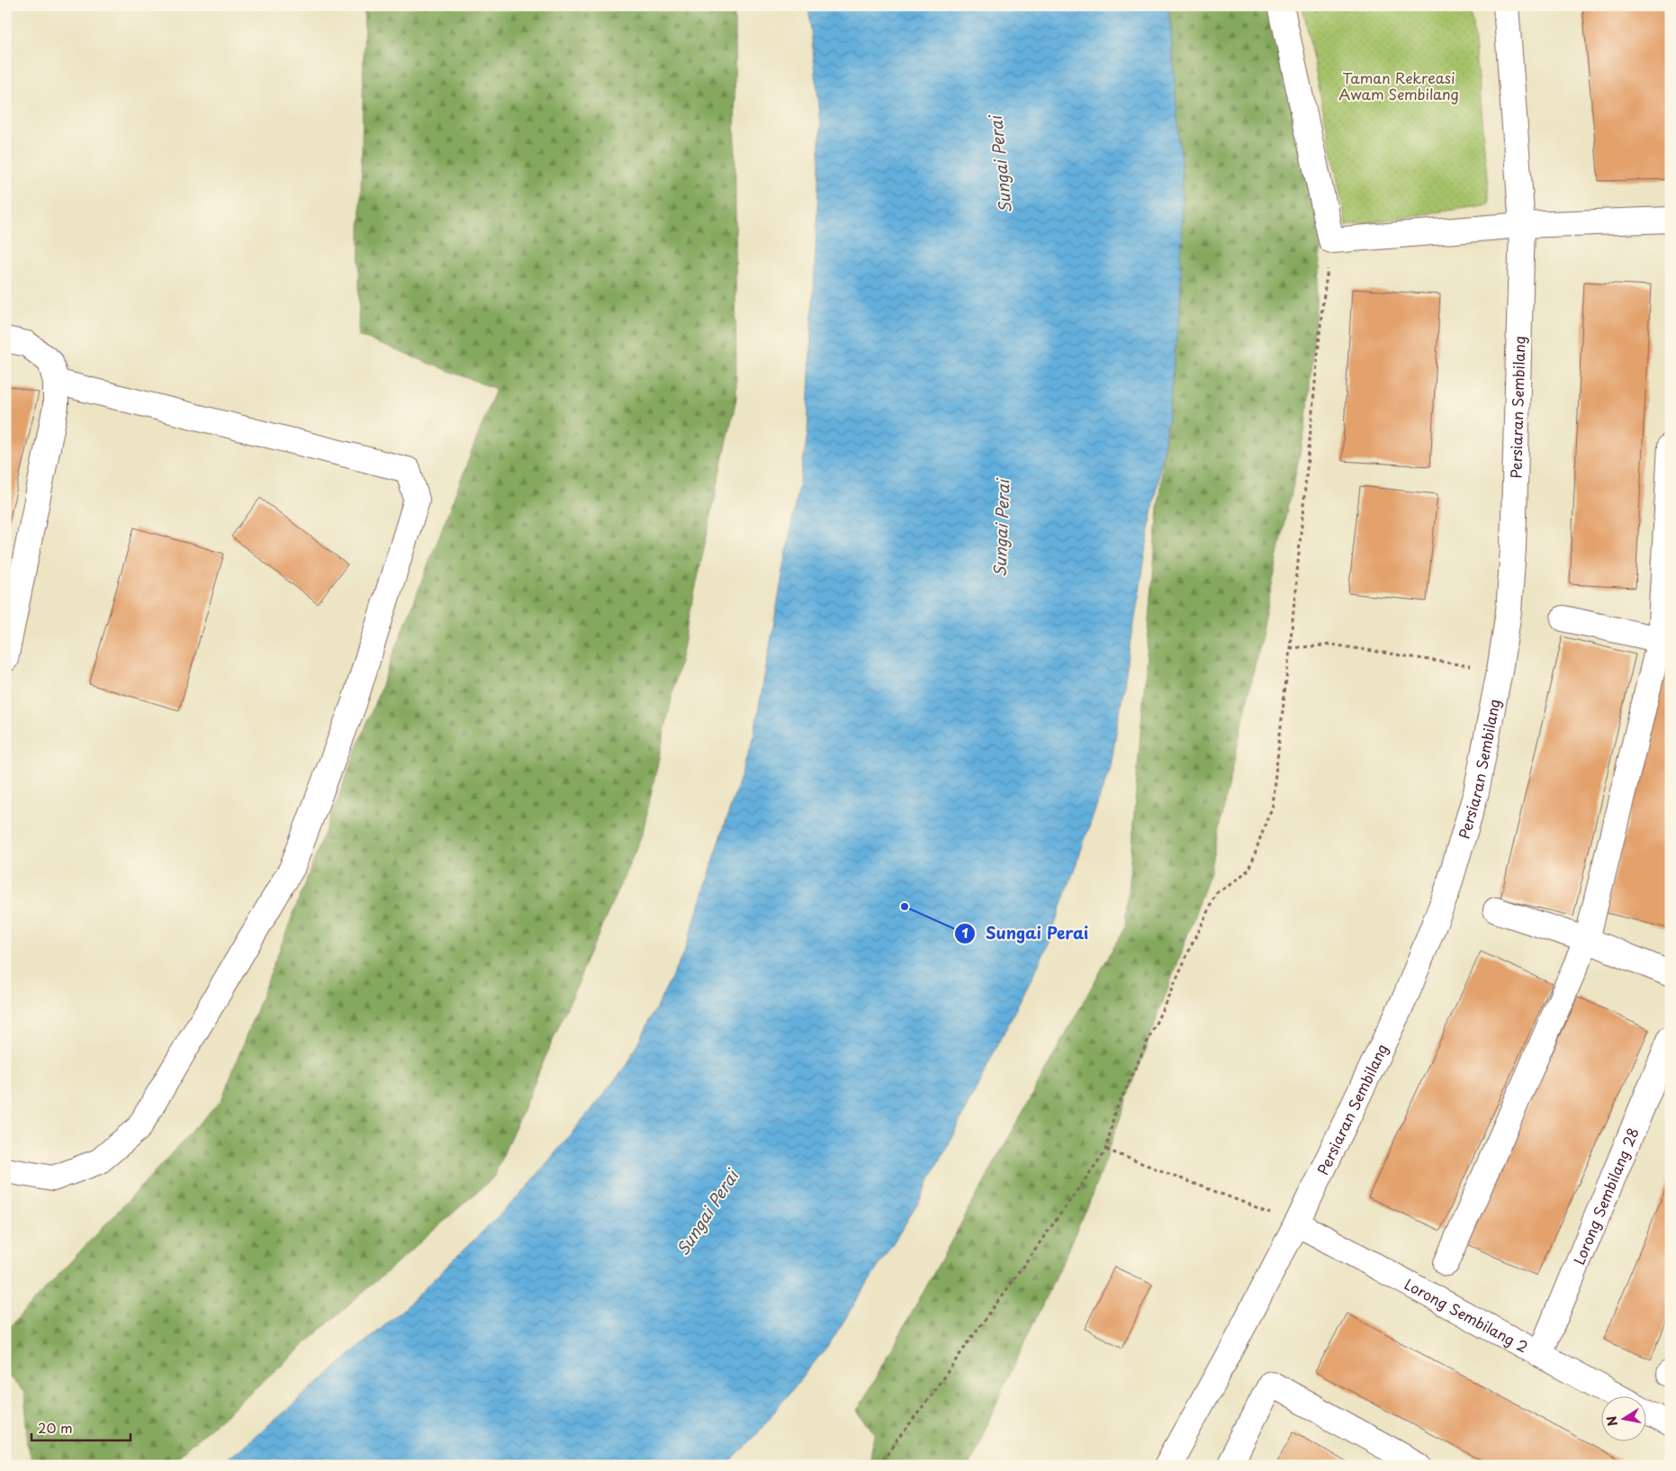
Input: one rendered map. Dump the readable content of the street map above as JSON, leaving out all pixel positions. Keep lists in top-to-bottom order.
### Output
{
  "streets": {
    "street": ["Persiaran Sembilang", "Lorong Sembilang 28", "Lorong Sembilang 2"]
  },
  "crossings": [
    ["Persiaran Sembilang", "Lorong Sembilang 2"],
    ["Lorong Sembilang 28", "Lorong Sembilang 2"]
  ],
  "water": ["Sungai Perai"],
  "parks": ["Taman Rekreasi Awam Sembilang"],
  "places": ["Sungai Perai"],
  "scale_bar": "20 m",
  "north": "left"
}
